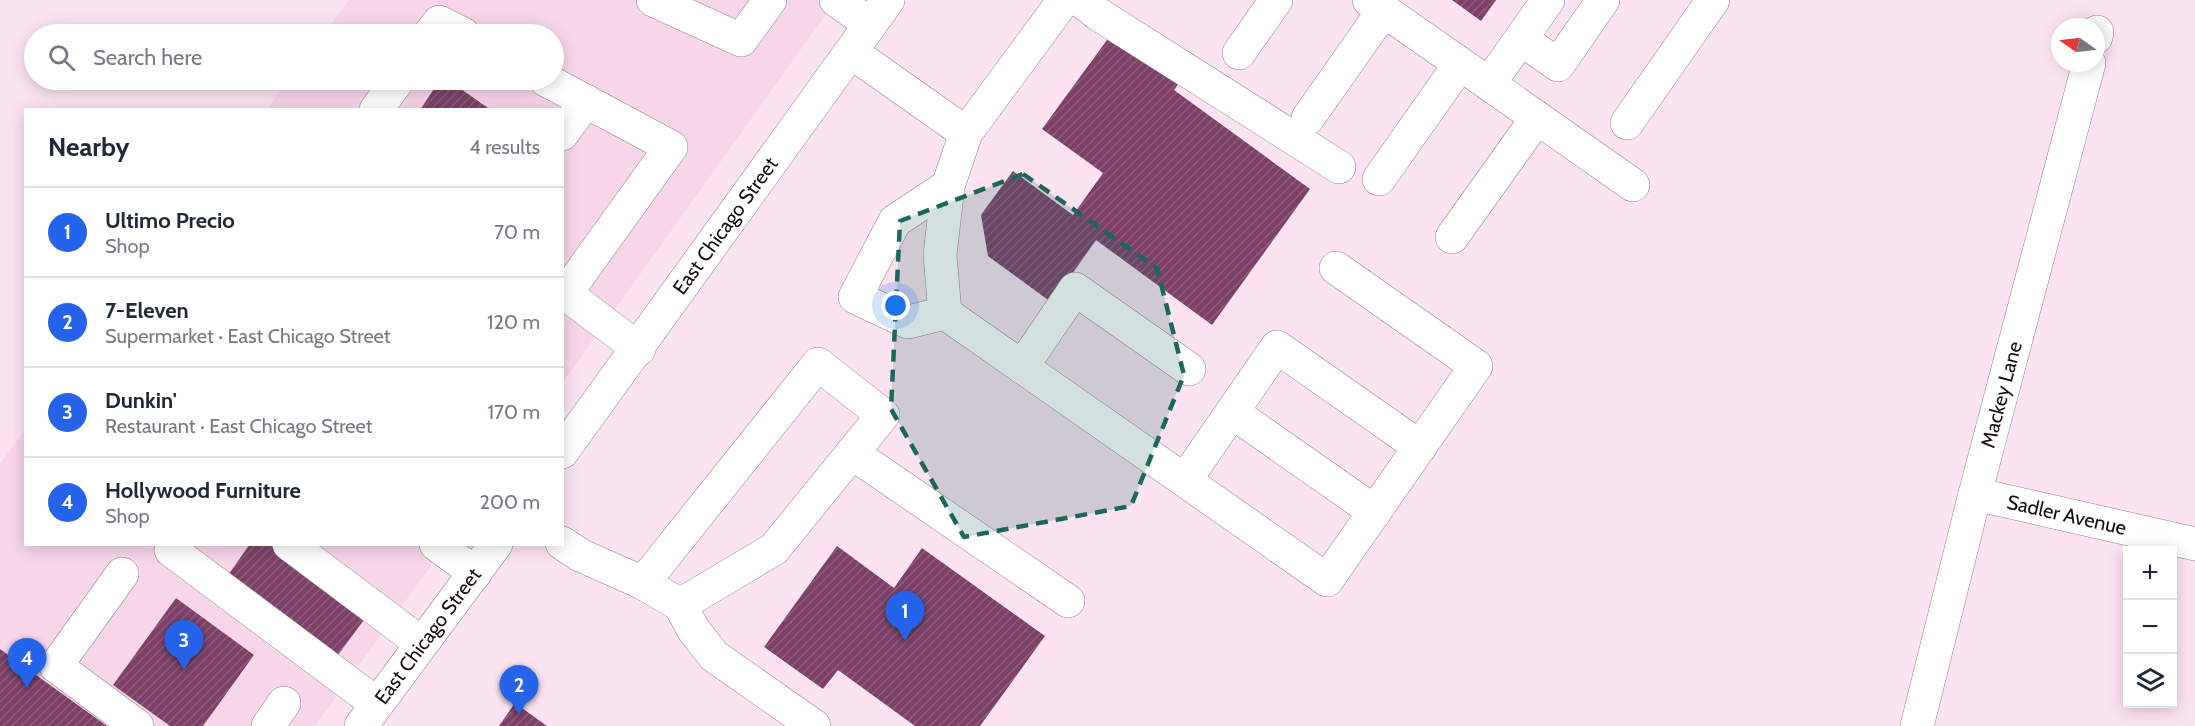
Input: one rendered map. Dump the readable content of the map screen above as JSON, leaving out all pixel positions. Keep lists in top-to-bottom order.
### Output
{
  "streets": {
    "street": ["East Chicago Street", "Mackey Lane", "Sadler Avenue"]
  },
  "crossings": [
    ["Mackey Lane", "Sadler Avenue"]
  ],
  "north": "left",
  "page": {
    "search": "Search here",
    "heading": ["Nearby", "4 results"],
    "list": [
      {
        "mark": "1",
        "name": "Ultimo Precio",
        "note": "Shop",
        "value": "70 m"
      },
      {
        "mark": "2",
        "name": "7-Eleven",
        "note": "Supermarket · East Chicago Street",
        "value": "120 m"
      },
      {
        "mark": "3",
        "name": "Dunkin'",
        "note": "Restaurant · East Chicago Street",
        "value": "170 m"
      },
      {
        "mark": "4",
        "name": "Hollywood Furniture",
        "note": "Shop",
        "value": "200 m"
      }
    ],
    "map_buttons": ["+", "−"],
    "pins": [
      "1",
      "3",
      "4",
      "2"
    ]
  }
}
